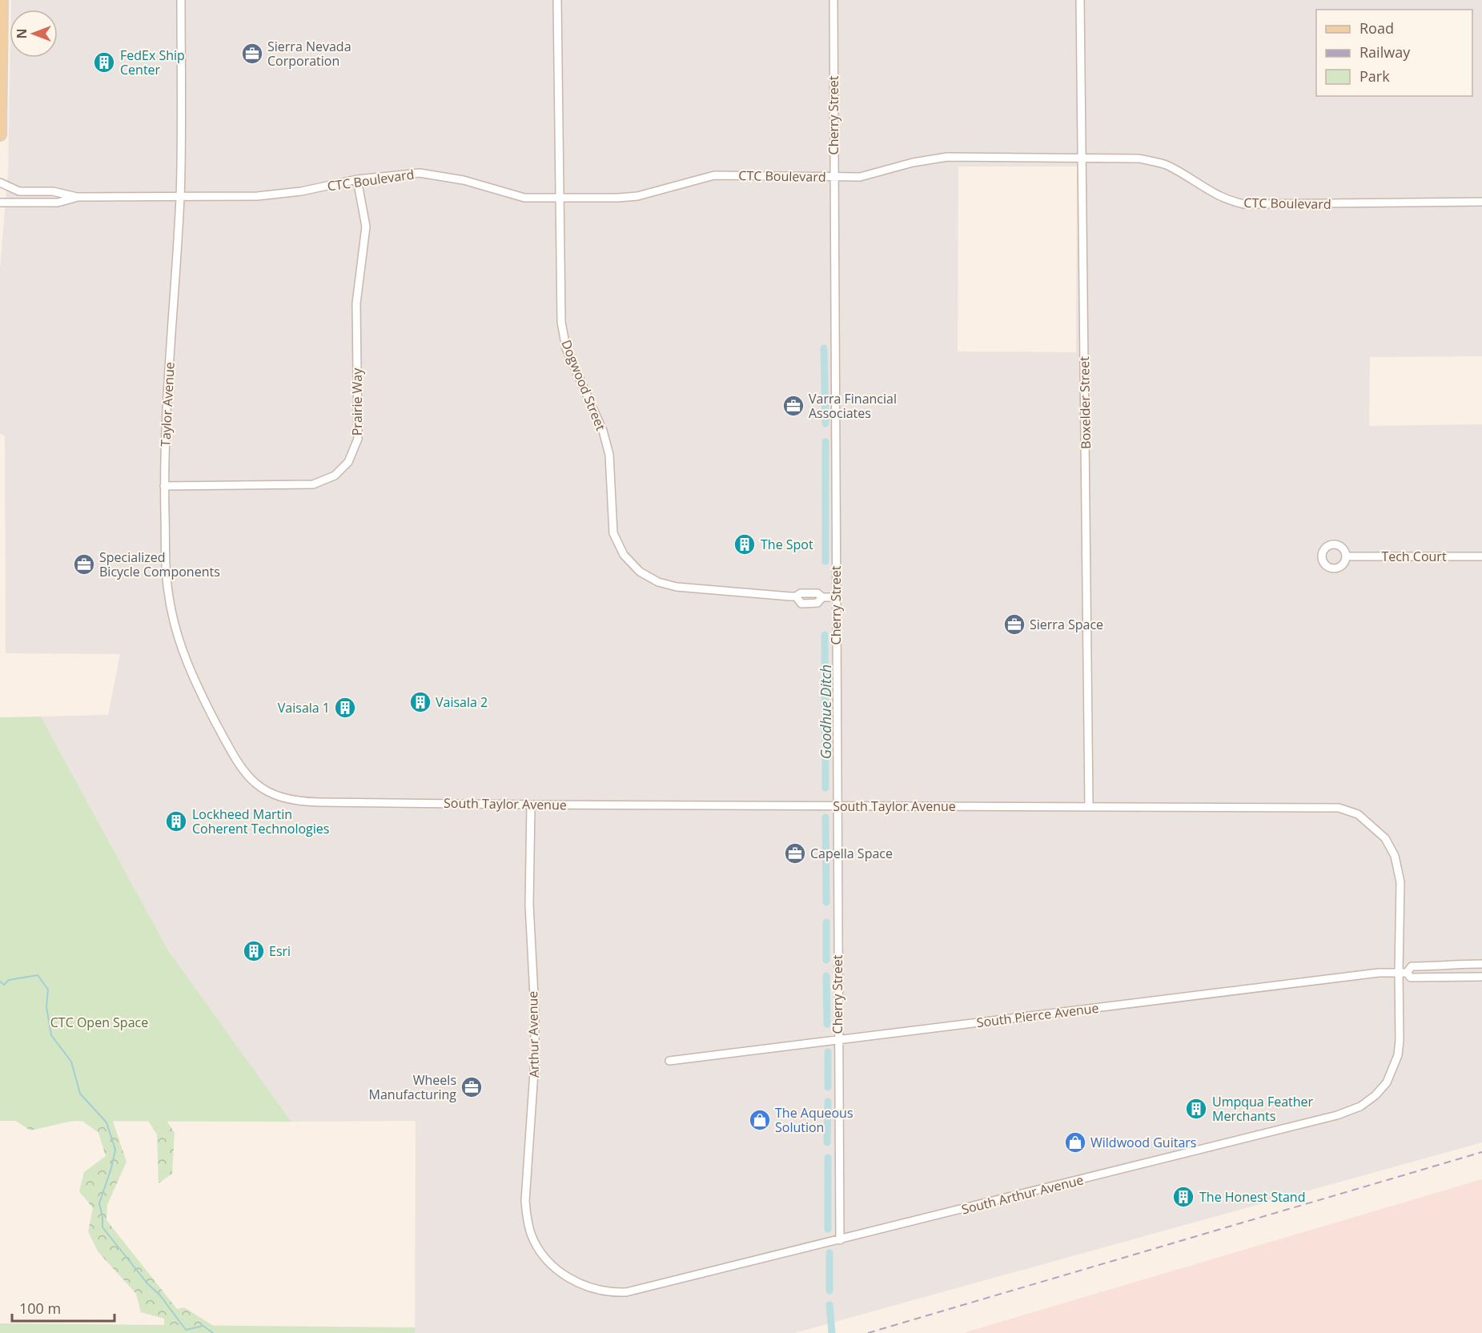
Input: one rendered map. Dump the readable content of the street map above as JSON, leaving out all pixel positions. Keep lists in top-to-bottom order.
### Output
{
  "streets": {
    "street": [
      "Cherry Street",
      "CTC Boulevard",
      "Dogwood Street",
      "Prairie Way",
      "Boxelder Street",
      "Taylor Avenue",
      "Tech Court",
      "South Taylor Avenue",
      "South Pierce Avenue",
      "Arthur Avenue",
      "South Arthur Avenue"
    ]
  },
  "crossings": [
    ["Cherry Street", "CTC Boulevard"],
    ["Cherry Street", "Dogwood Street"],
    ["Cherry Street", "South Taylor Avenue"],
    ["Cherry Street", "South Pierce Avenue"],
    ["Cherry Street", "South Arthur Avenue"],
    ["CTC Boulevard", "Dogwood Street"],
    ["CTC Boulevard", "Prairie Way"],
    ["CTC Boulevard", "Boxelder Street"],
    ["CTC Boulevard", "Taylor Avenue"],
    ["Prairie Way", "Taylor Avenue"],
    ["Boxelder Street", "South Taylor Avenue"],
    ["Taylor Avenue", "South Taylor Avenue"],
    ["South Taylor Avenue", "South Pierce Avenue"],
    ["South Taylor Avenue", "Arthur Avenue"],
    ["South Taylor Avenue", "South Arthur Avenue"],
    ["South Pierce Avenue", "South Arthur Avenue"],
    ["Arthur Avenue", "South Arthur Avenue"]
  ],
  "water": ["Goodhue Ditch"],
  "parks": ["CTC Open Space"],
  "places": {
    "office": [
      "Sierra Nevada Corporation",
      "Varra Financial Associates",
      "Specialized Bicycle Components",
      "Sierra Space",
      "Capella Space",
      "Wheels Manufacturing"
    ],
    "building": [
      "FedEx Ship Center",
      "The Spot",
      "Vaisala 2",
      "Vaisala 1",
      "Lockheed Martin Coherent Technologies",
      "Esri",
      "Umpqua Feather Merchants",
      "The Honest Stand"
    ],
    "shop": ["The Aqueous Solution", "Wildwood Guitars"]
  },
  "legend": ["Road", "Railway", "Park"],
  "scale_bar": "100 m",
  "north": "left"
}
